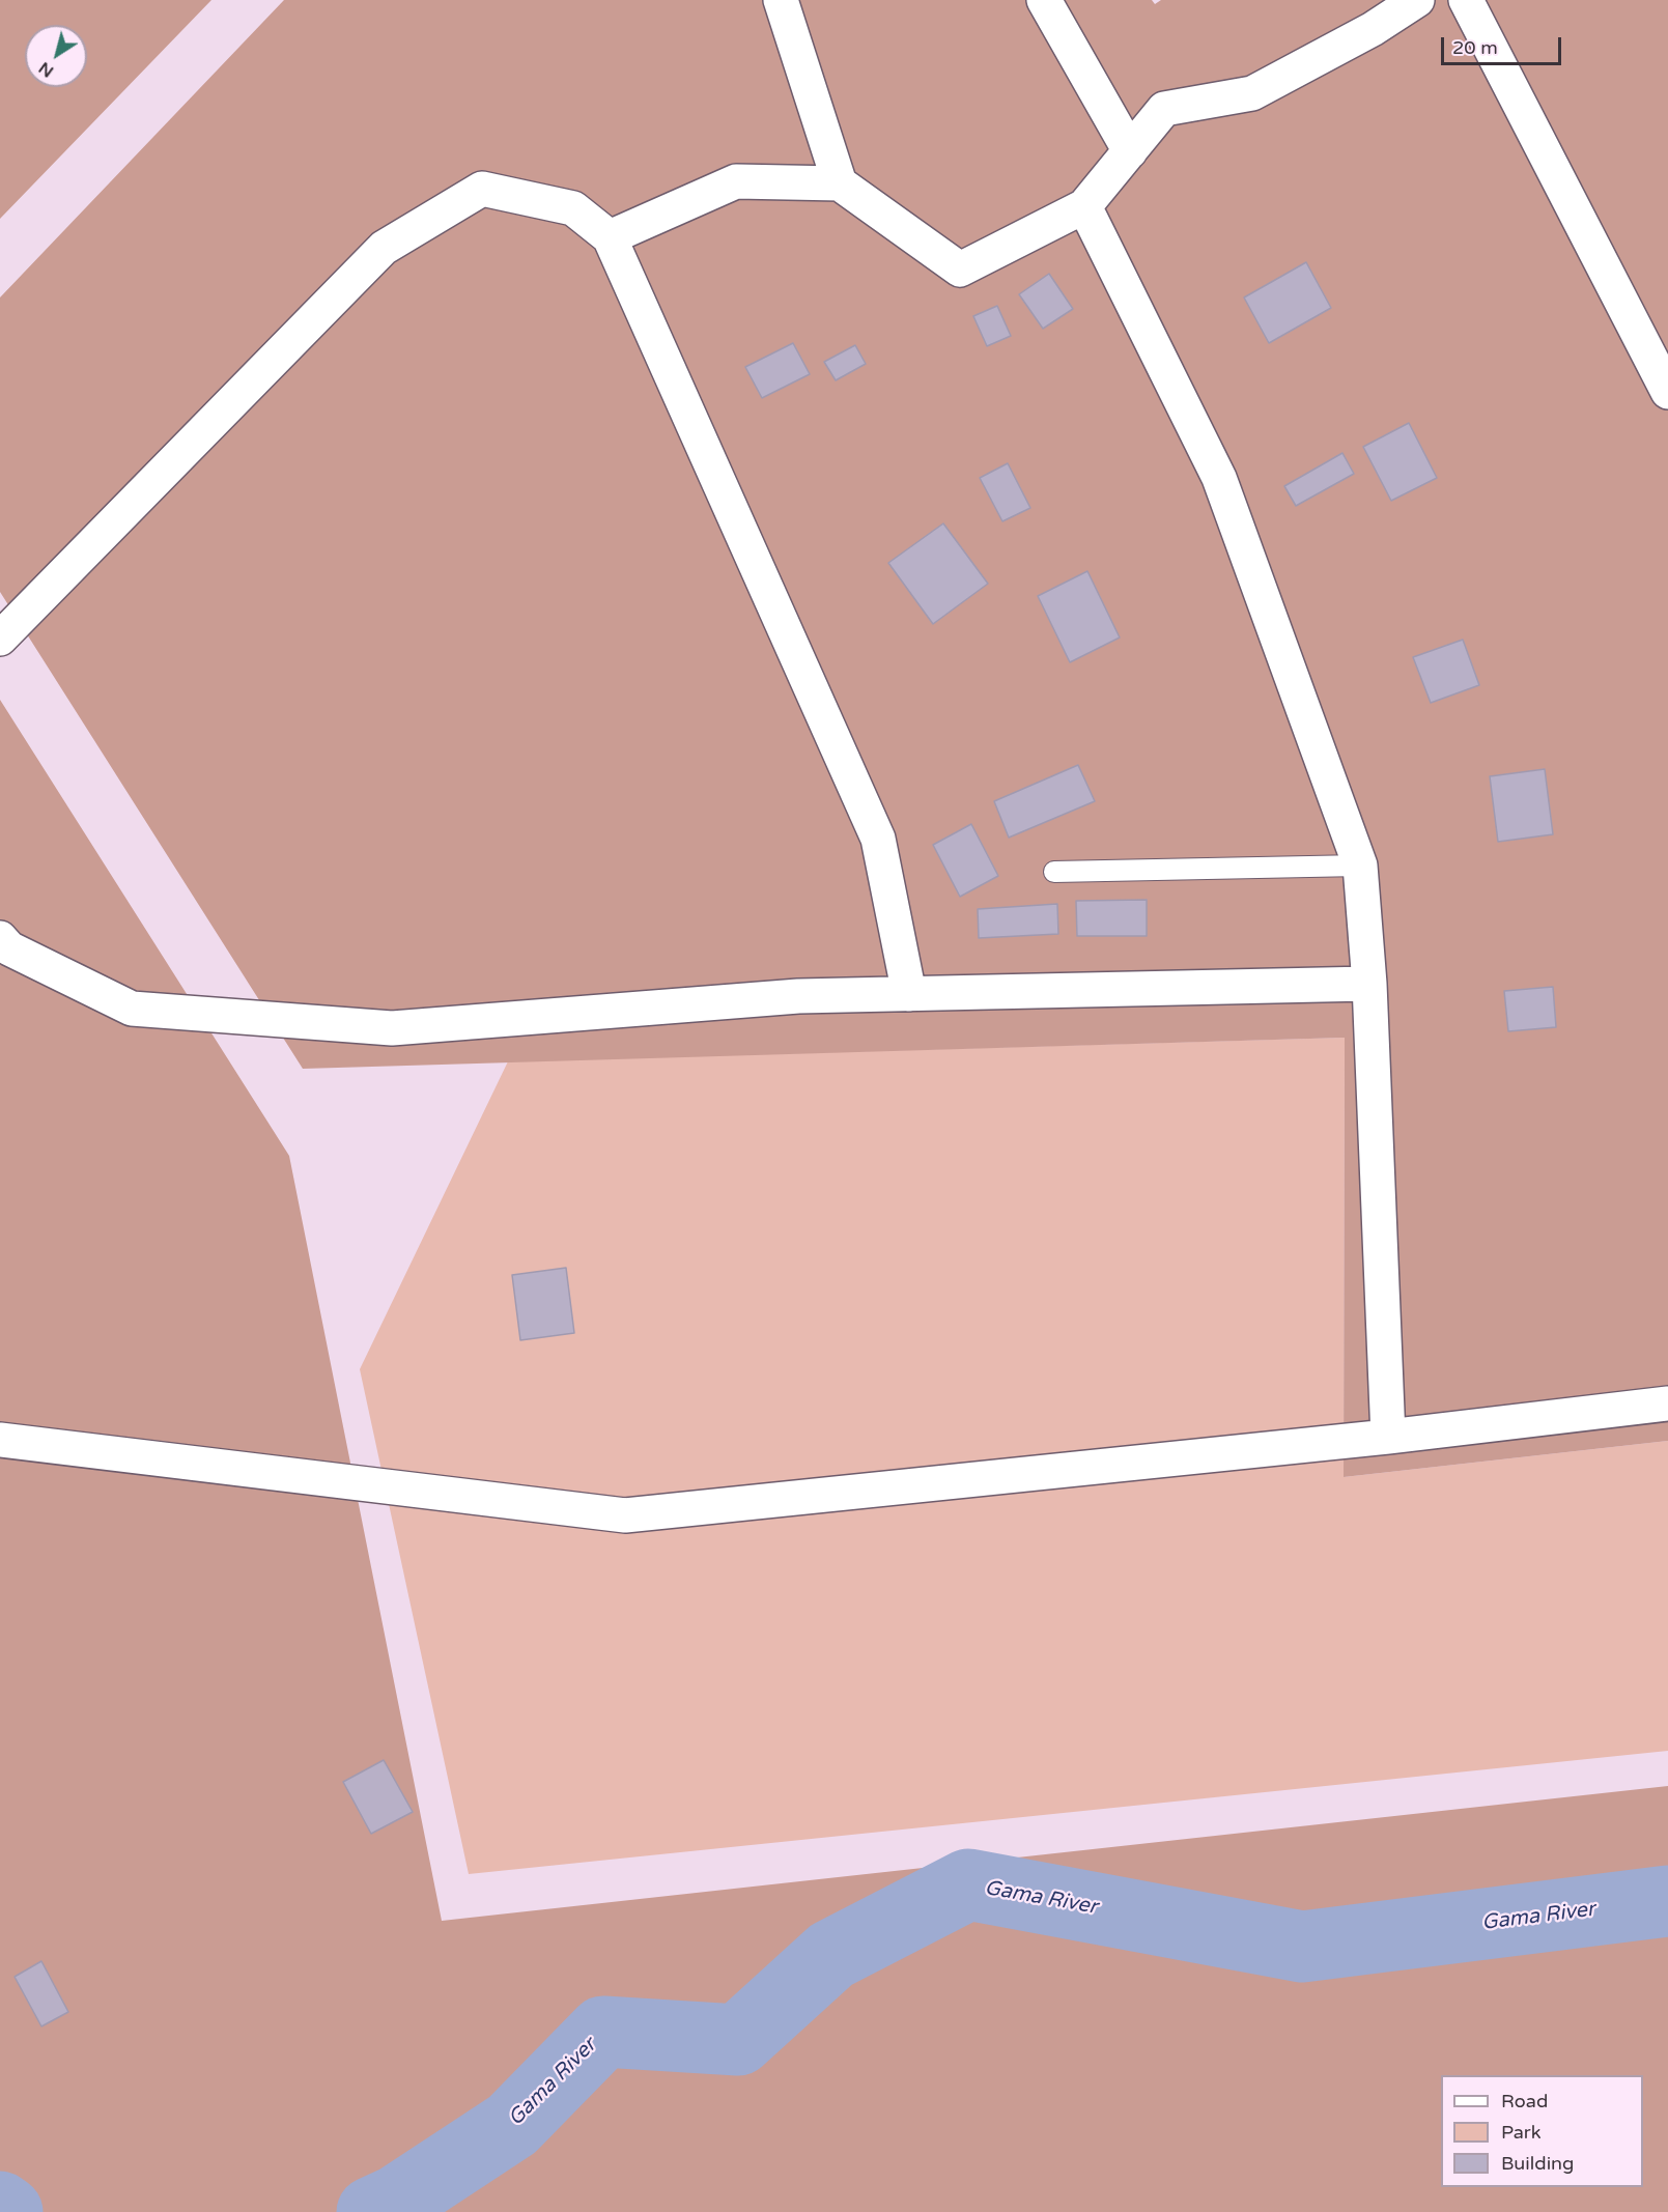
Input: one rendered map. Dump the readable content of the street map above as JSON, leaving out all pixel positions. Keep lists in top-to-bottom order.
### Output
{
  "water": ["Gama River"],
  "legend": ["Road", "Park", "Building"],
  "scale_bar": "20 m",
  "north": "bottom left"
}
